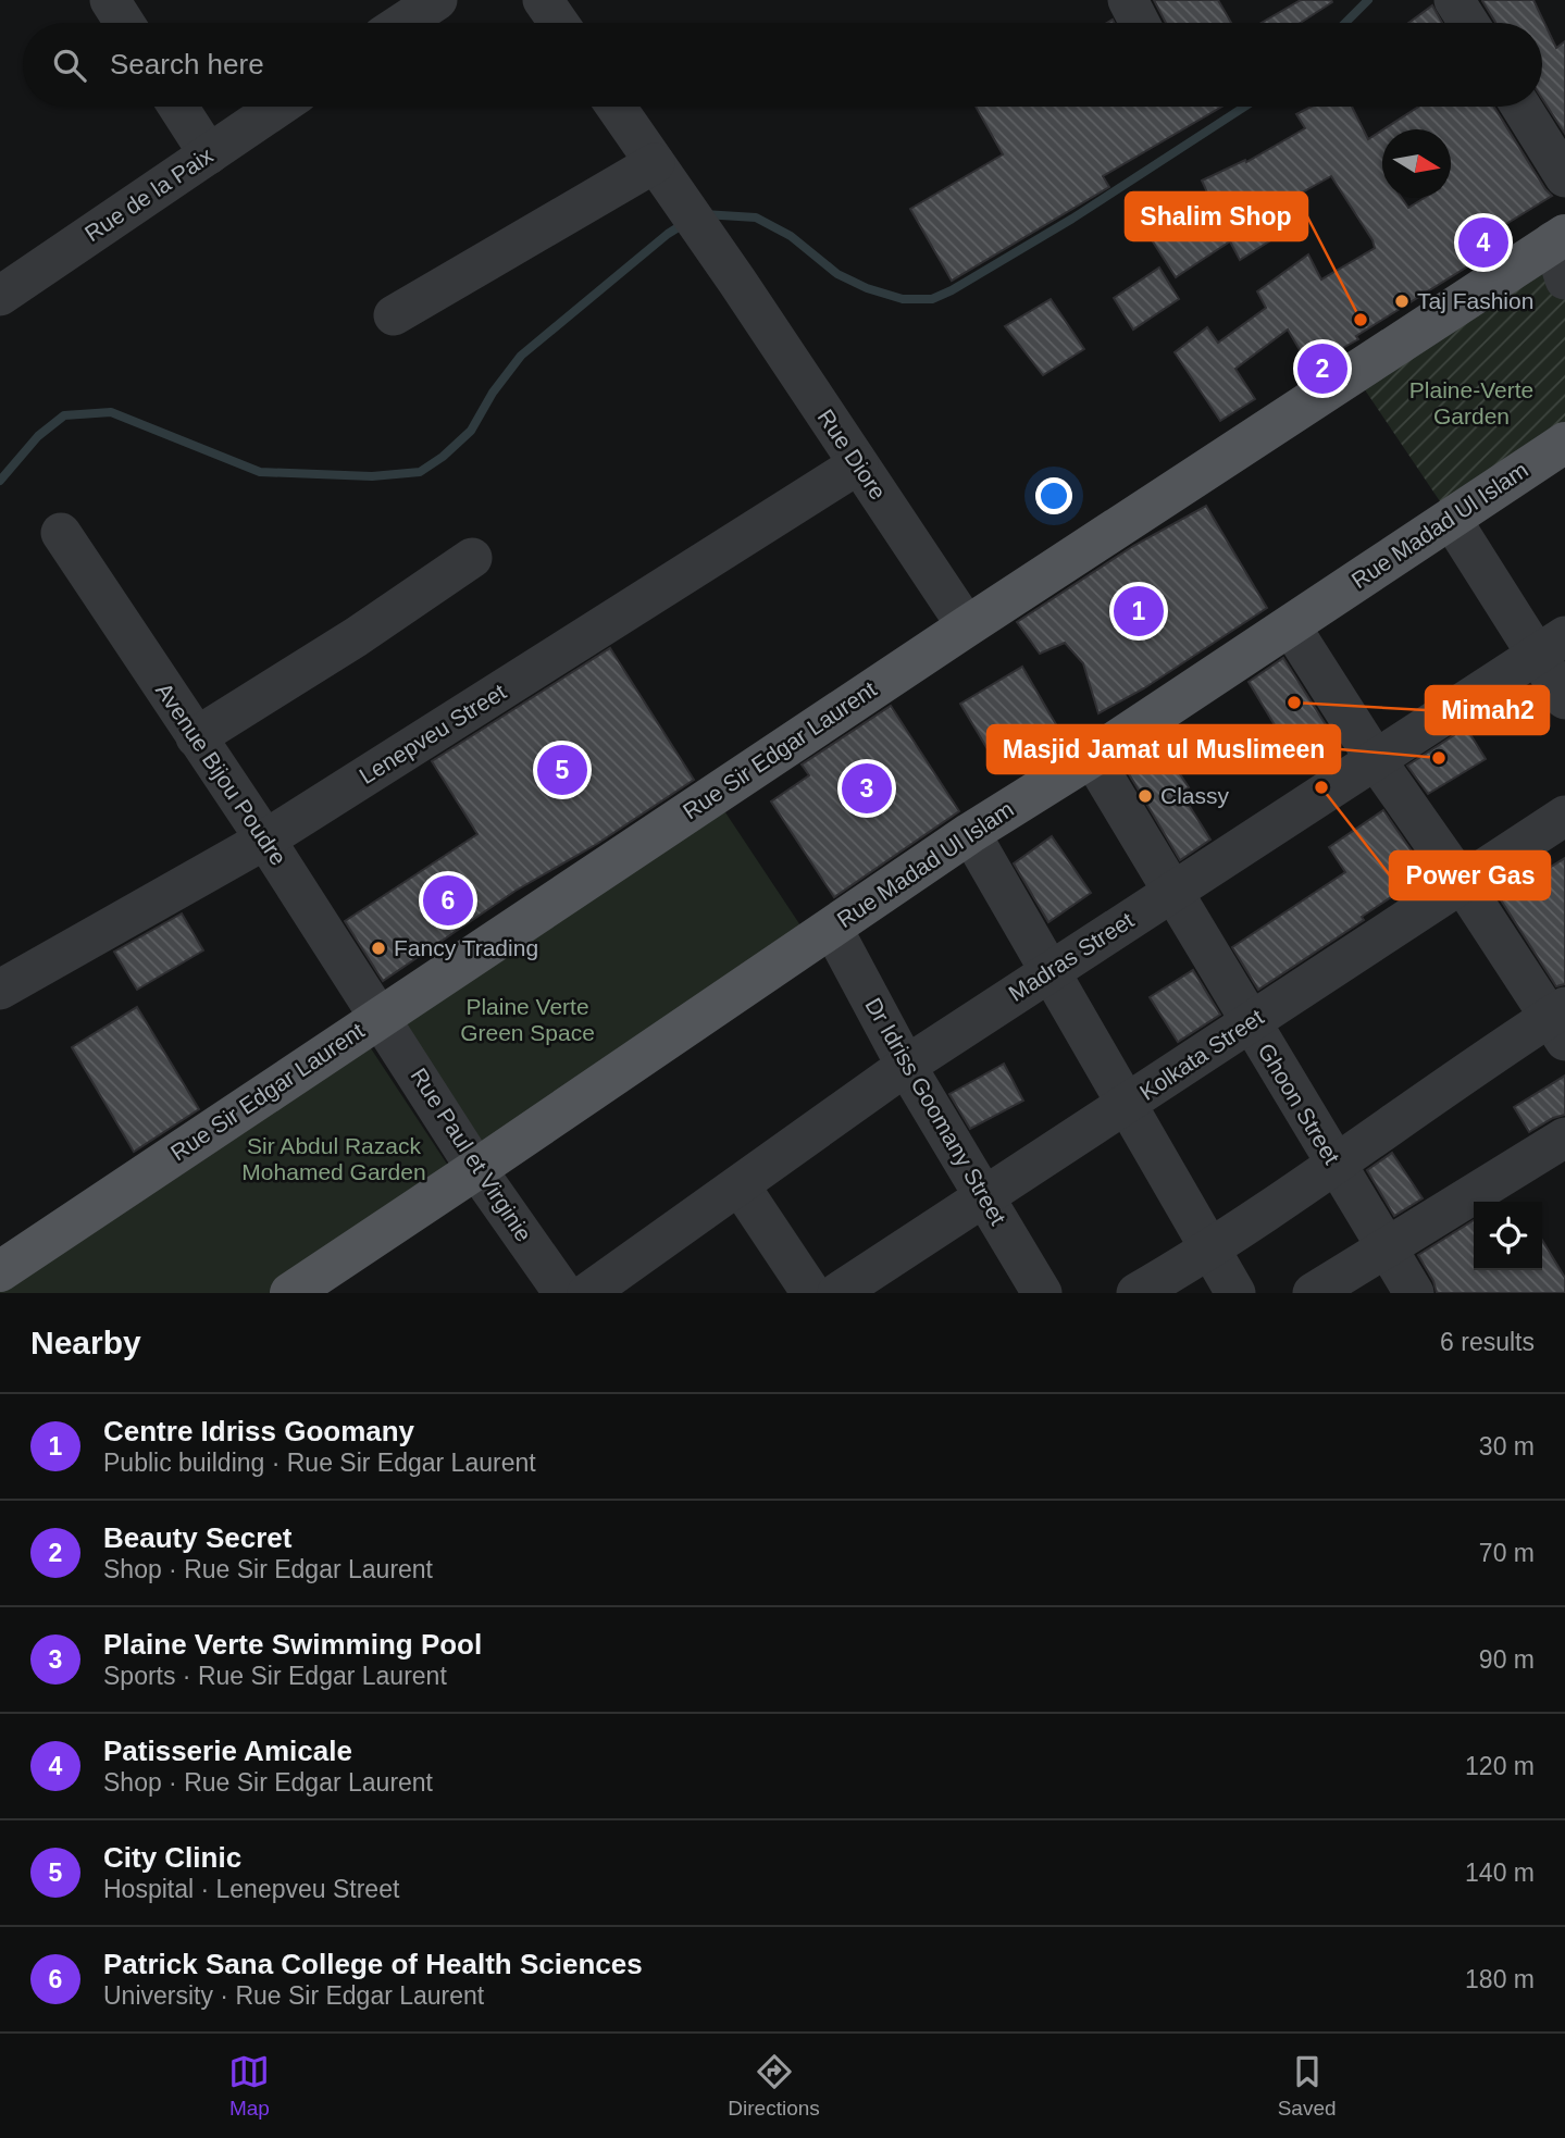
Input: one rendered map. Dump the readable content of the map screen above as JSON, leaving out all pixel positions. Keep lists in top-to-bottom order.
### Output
{
  "streets": {
    "main road": ["Rue Madad Ul Islam", "Rue Sir Edgar Laurent"],
    "street": [
      "Rue de la Paix",
      "Rue Diore",
      "Lenepveu Street",
      "Avenue Bijou Poudre",
      "Madras Street",
      "Kolkata Street",
      "Ghoon Street",
      "Dr Idriss Goomany Street",
      "Rue Paul et Virginie"
    ]
  },
  "crossings": [
    ["Rue Diore", "Lenepveu Street"],
    ["Rue Diore", "Rue Sir Edgar Laurent"],
    ["Rue Madad Ul Islam", "Ghoon Street"],
    ["Rue Madad Ul Islam", "Dr Idriss Goomany Street"],
    ["Rue Madad Ul Islam", "Rue Paul et Virginie"],
    ["Lenepveu Street", "Avenue Bijou Poudre"],
    ["Rue Sir Edgar Laurent", "Avenue Bijou Poudre"],
    ["Rue Sir Edgar Laurent", "Rue Paul et Virginie"],
    ["Avenue Bijou Poudre", "Rue Paul et Virginie"],
    ["Madras Street", "Ghoon Street"],
    ["Madras Street", "Dr Idriss Goomany Street"],
    ["Kolkata Street", "Ghoon Street"],
    ["Kolkata Street", "Dr Idriss Goomany Street"]
  ],
  "parks": ["Plaine-Verte Garden", "Plaine Verte Green Space", "Sir Abdul Razack Mohamed Garden"],
  "places": [
    "Taj Fashion",
    "Shalim Shop",
    "Mimah2",
    "Masjid Jamat ul Muslimeen",
    "Power Gas",
    "Classy",
    "Fancy Trading"
  ],
  "north": "right",
  "page": {
    "search": "Search here",
    "pins": [
      "4",
      "2",
      "1",
      "5",
      "3",
      "6"
    ],
    "heading": ["Nearby", "6 results"],
    "list": [
      {
        "mark": "1",
        "name": "Centre Idriss Goomany",
        "note": "Public building · Rue Sir Edgar Laurent",
        "value": "30 m"
      },
      {
        "mark": "2",
        "name": "Beauty Secret",
        "note": "Shop · Rue Sir Edgar Laurent",
        "value": "70 m"
      },
      {
        "mark": "3",
        "name": "Plaine Verte Swimming Pool",
        "note": "Sports · Rue Sir Edgar Laurent",
        "value": "90 m"
      },
      {
        "mark": "4",
        "name": "Patisserie Amicale",
        "note": "Shop · Rue Sir Edgar Laurent",
        "value": "120 m"
      },
      {
        "mark": "5",
        "name": "City Clinic",
        "note": "Hospital · Lenepveu Street",
        "value": "140 m"
      },
      {
        "mark": "6",
        "name": "Patrick Sana College of Health Sciences",
        "note": "University · Rue Sir Edgar Laurent",
        "value": "180 m"
      }
    ],
    "nav": ["Map", "Directions", "Saved"]
  }
}
